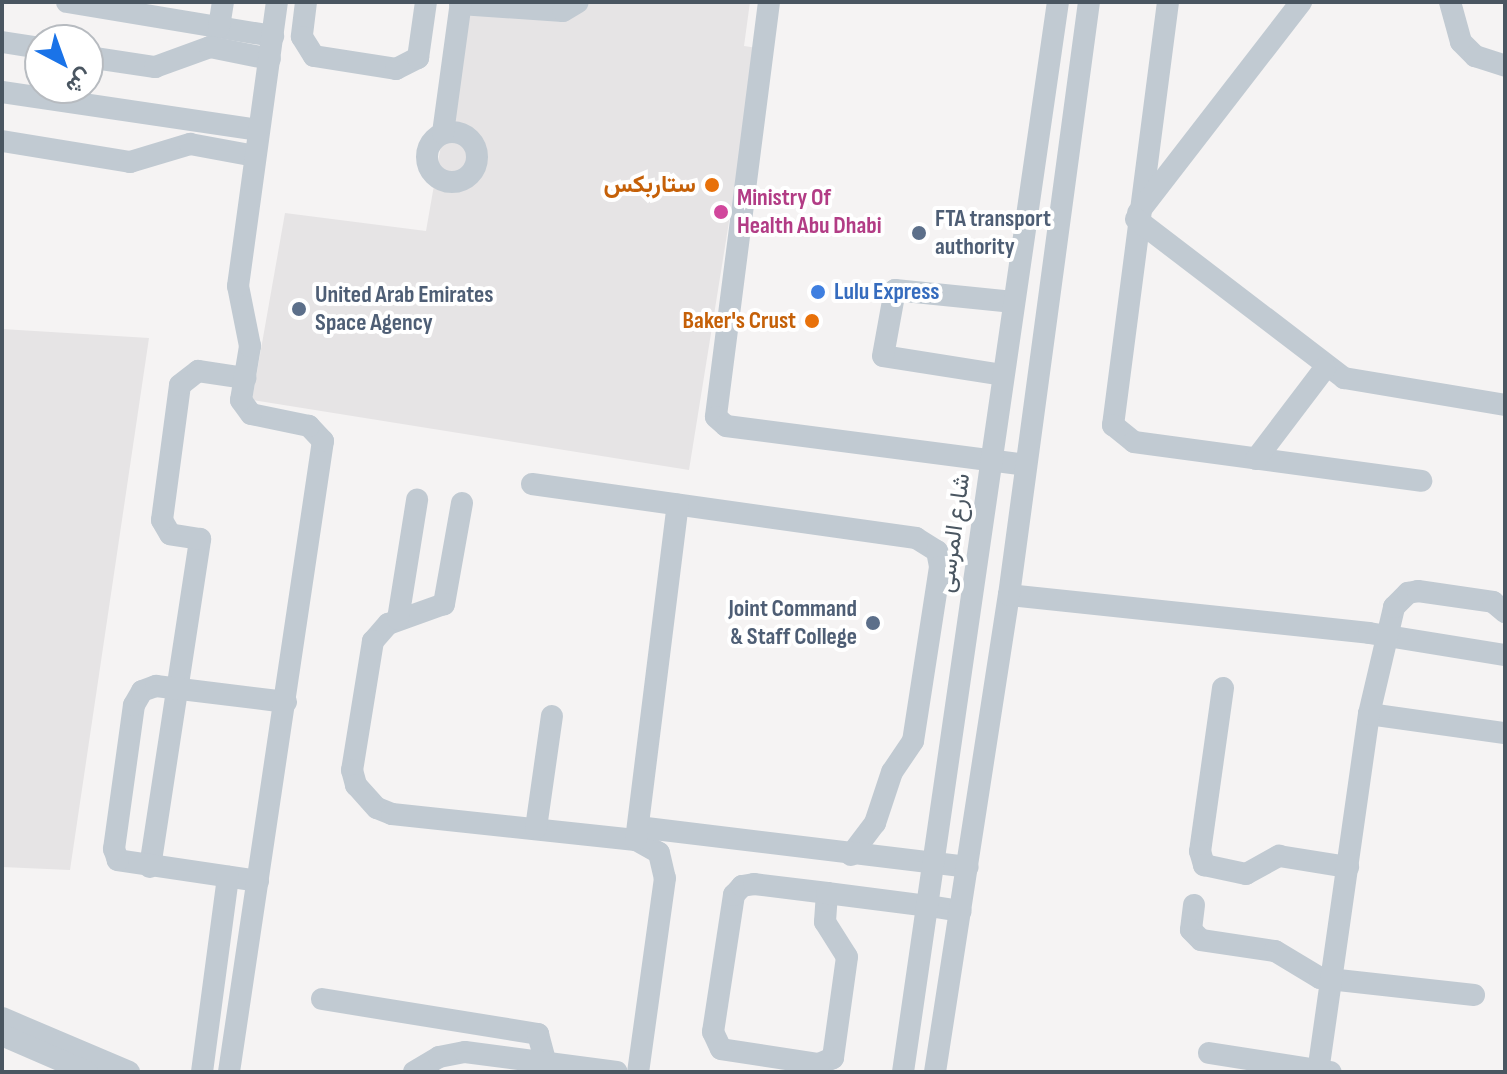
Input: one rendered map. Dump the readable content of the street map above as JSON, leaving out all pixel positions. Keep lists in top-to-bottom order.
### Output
{
  "streets": {
    "street": ["شارع المرسى"]
  },
  "places": [
    "ستاربكس",
    "Ministry Of Health Abu Dhabi",
    "FTA transport authority",
    "Lulu Express",
    "United Arab Emirates Space Agency",
    "Baker's Crust",
    "Joint Command & Staff College"
  ],
  "north": "bottom right"
}
